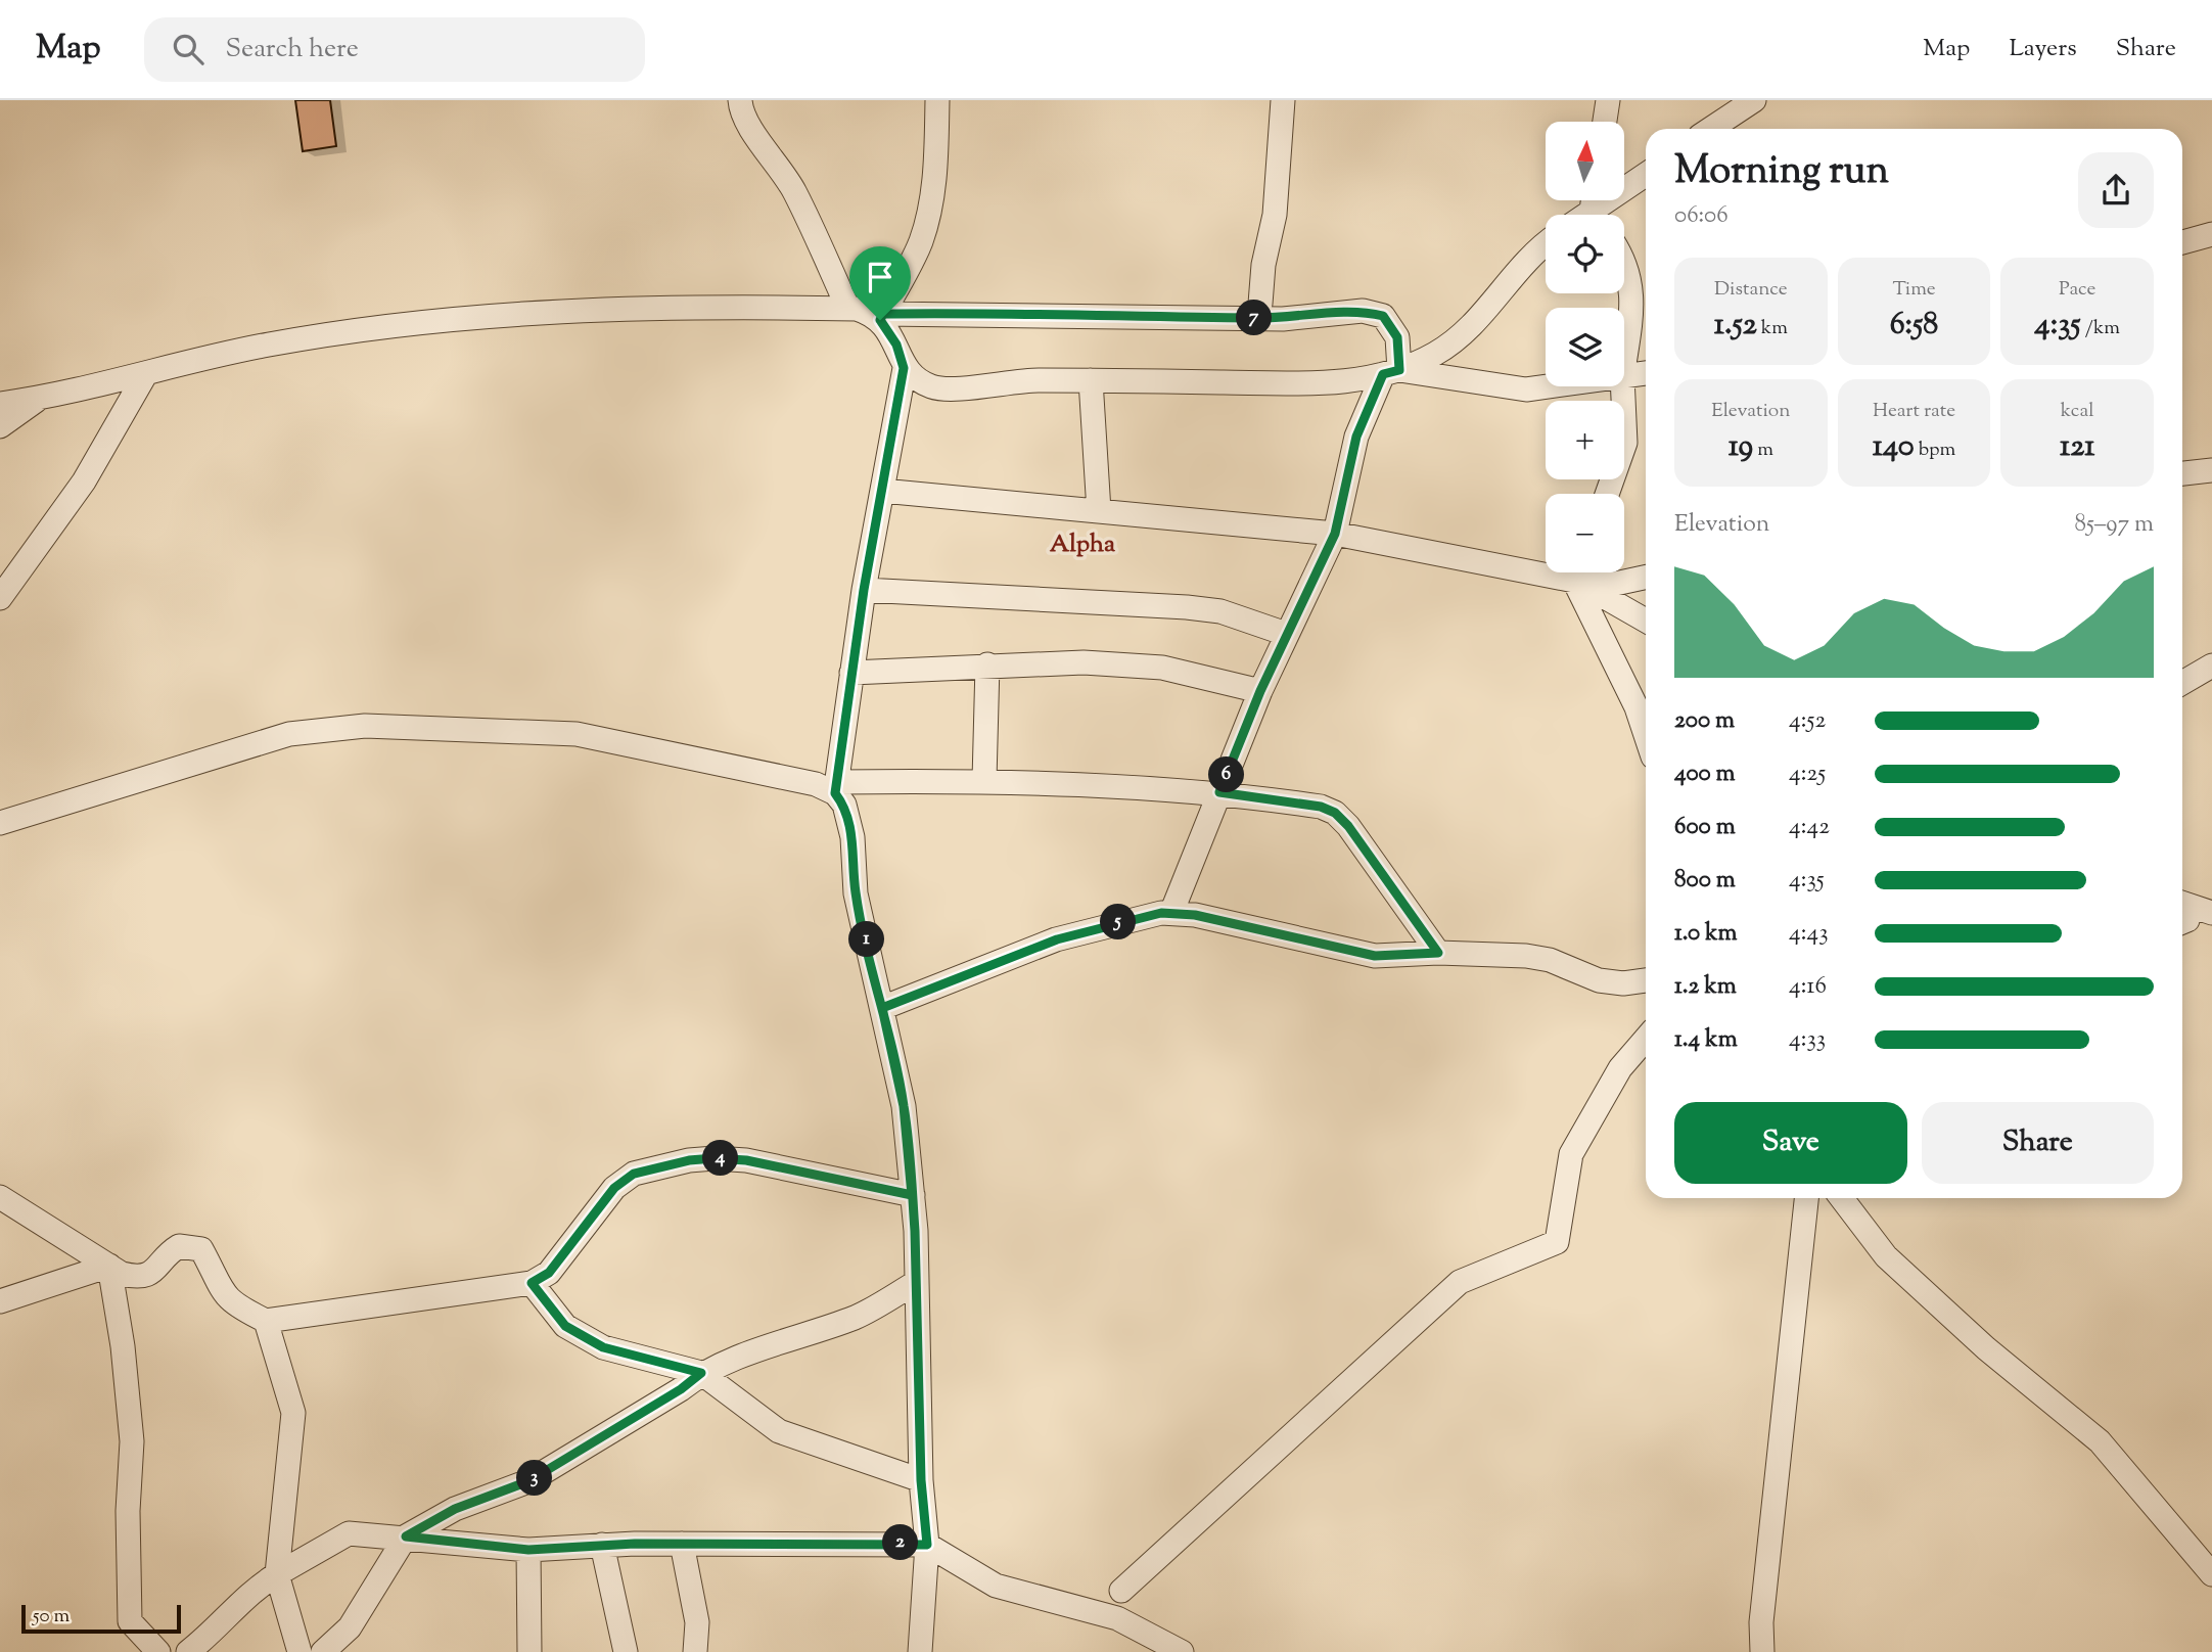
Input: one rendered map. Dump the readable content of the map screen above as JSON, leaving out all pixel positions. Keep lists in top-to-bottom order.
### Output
{
  "districts": ["Alpha"],
  "scale_bar": "50 m",
  "north": "top",
  "page": {
    "header": "Map",
    "search": "Search here",
    "nav": ["Map", "Layers", "Share"],
    "map_buttons": ["+", "−"],
    "heading": ["Morning run", "06:06"],
    "stats": [
      ["Distance", "1.52 km"],
      ["Time", "6:58"],
      ["Pace", "4:35 /km"],
      ["Elevation", "19 m"],
      ["Heart rate", "140 bpm"],
      ["kcal", "121"]
    ],
    "pins": [
      "7",
      "6",
      "5",
      "1",
      "4",
      "3",
      "2"
    ],
    "chart": ["Elevation", "85–97 m"],
    "list": [
      {
        "name": "200 m",
        "note": "4:52"
      },
      {
        "name": "400 m",
        "note": "4:25"
      },
      {
        "name": "600 m",
        "note": "4:42"
      },
      {
        "name": "800 m",
        "note": "4:35"
      },
      {
        "name": "1.0 km",
        "note": "4:43"
      },
      {
        "name": "1.2 km",
        "note": "4:16"
      },
      {
        "name": "1.4 km",
        "note": "4:33"
      }
    ],
    "buttons": ["Save", "Share"],
    "scale": "50 m"
  }
}
